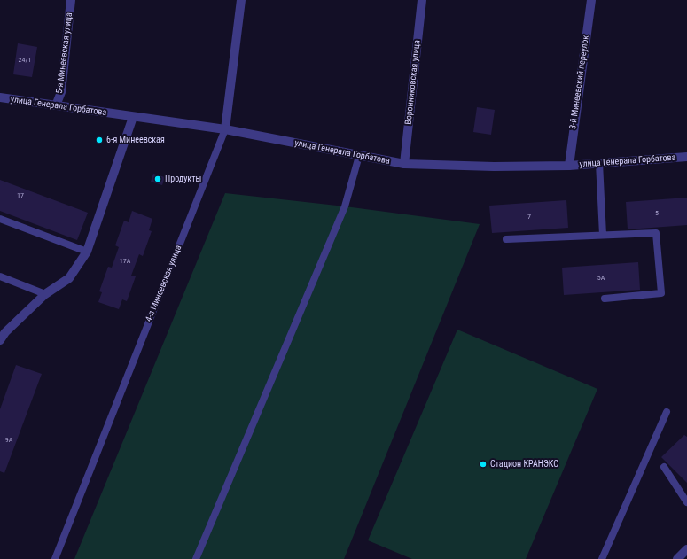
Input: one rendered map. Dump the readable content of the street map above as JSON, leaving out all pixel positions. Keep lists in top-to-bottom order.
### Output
{
  "streets": {
    "street": [
      "5-я Минеевская улица",
      "Воронниковская улица",
      "3-й Минеевский переулок",
      "улица Генерала Горбатова",
      "4-я Минеевская улица"
    ]
  },
  "crossings": [
    ["5-я Минеевская улица", "улица Генерала Горбатова"],
    ["Воронниковская улица", "улица Генерала Горбатова"],
    ["3-й Минеевский переулок", "улица Генерала Горбатова"],
    ["улица Генерала Горбатова", "4-я Минеевская улица"]
  ],
  "places": ["6-я Минеевская", "Продукты", "Стадион КРАНЭКС"],
  "house_numbers": [
    "24/1",
    "17",
    "5",
    "7",
    "17А",
    "5А",
    "9А"
  ]
}
